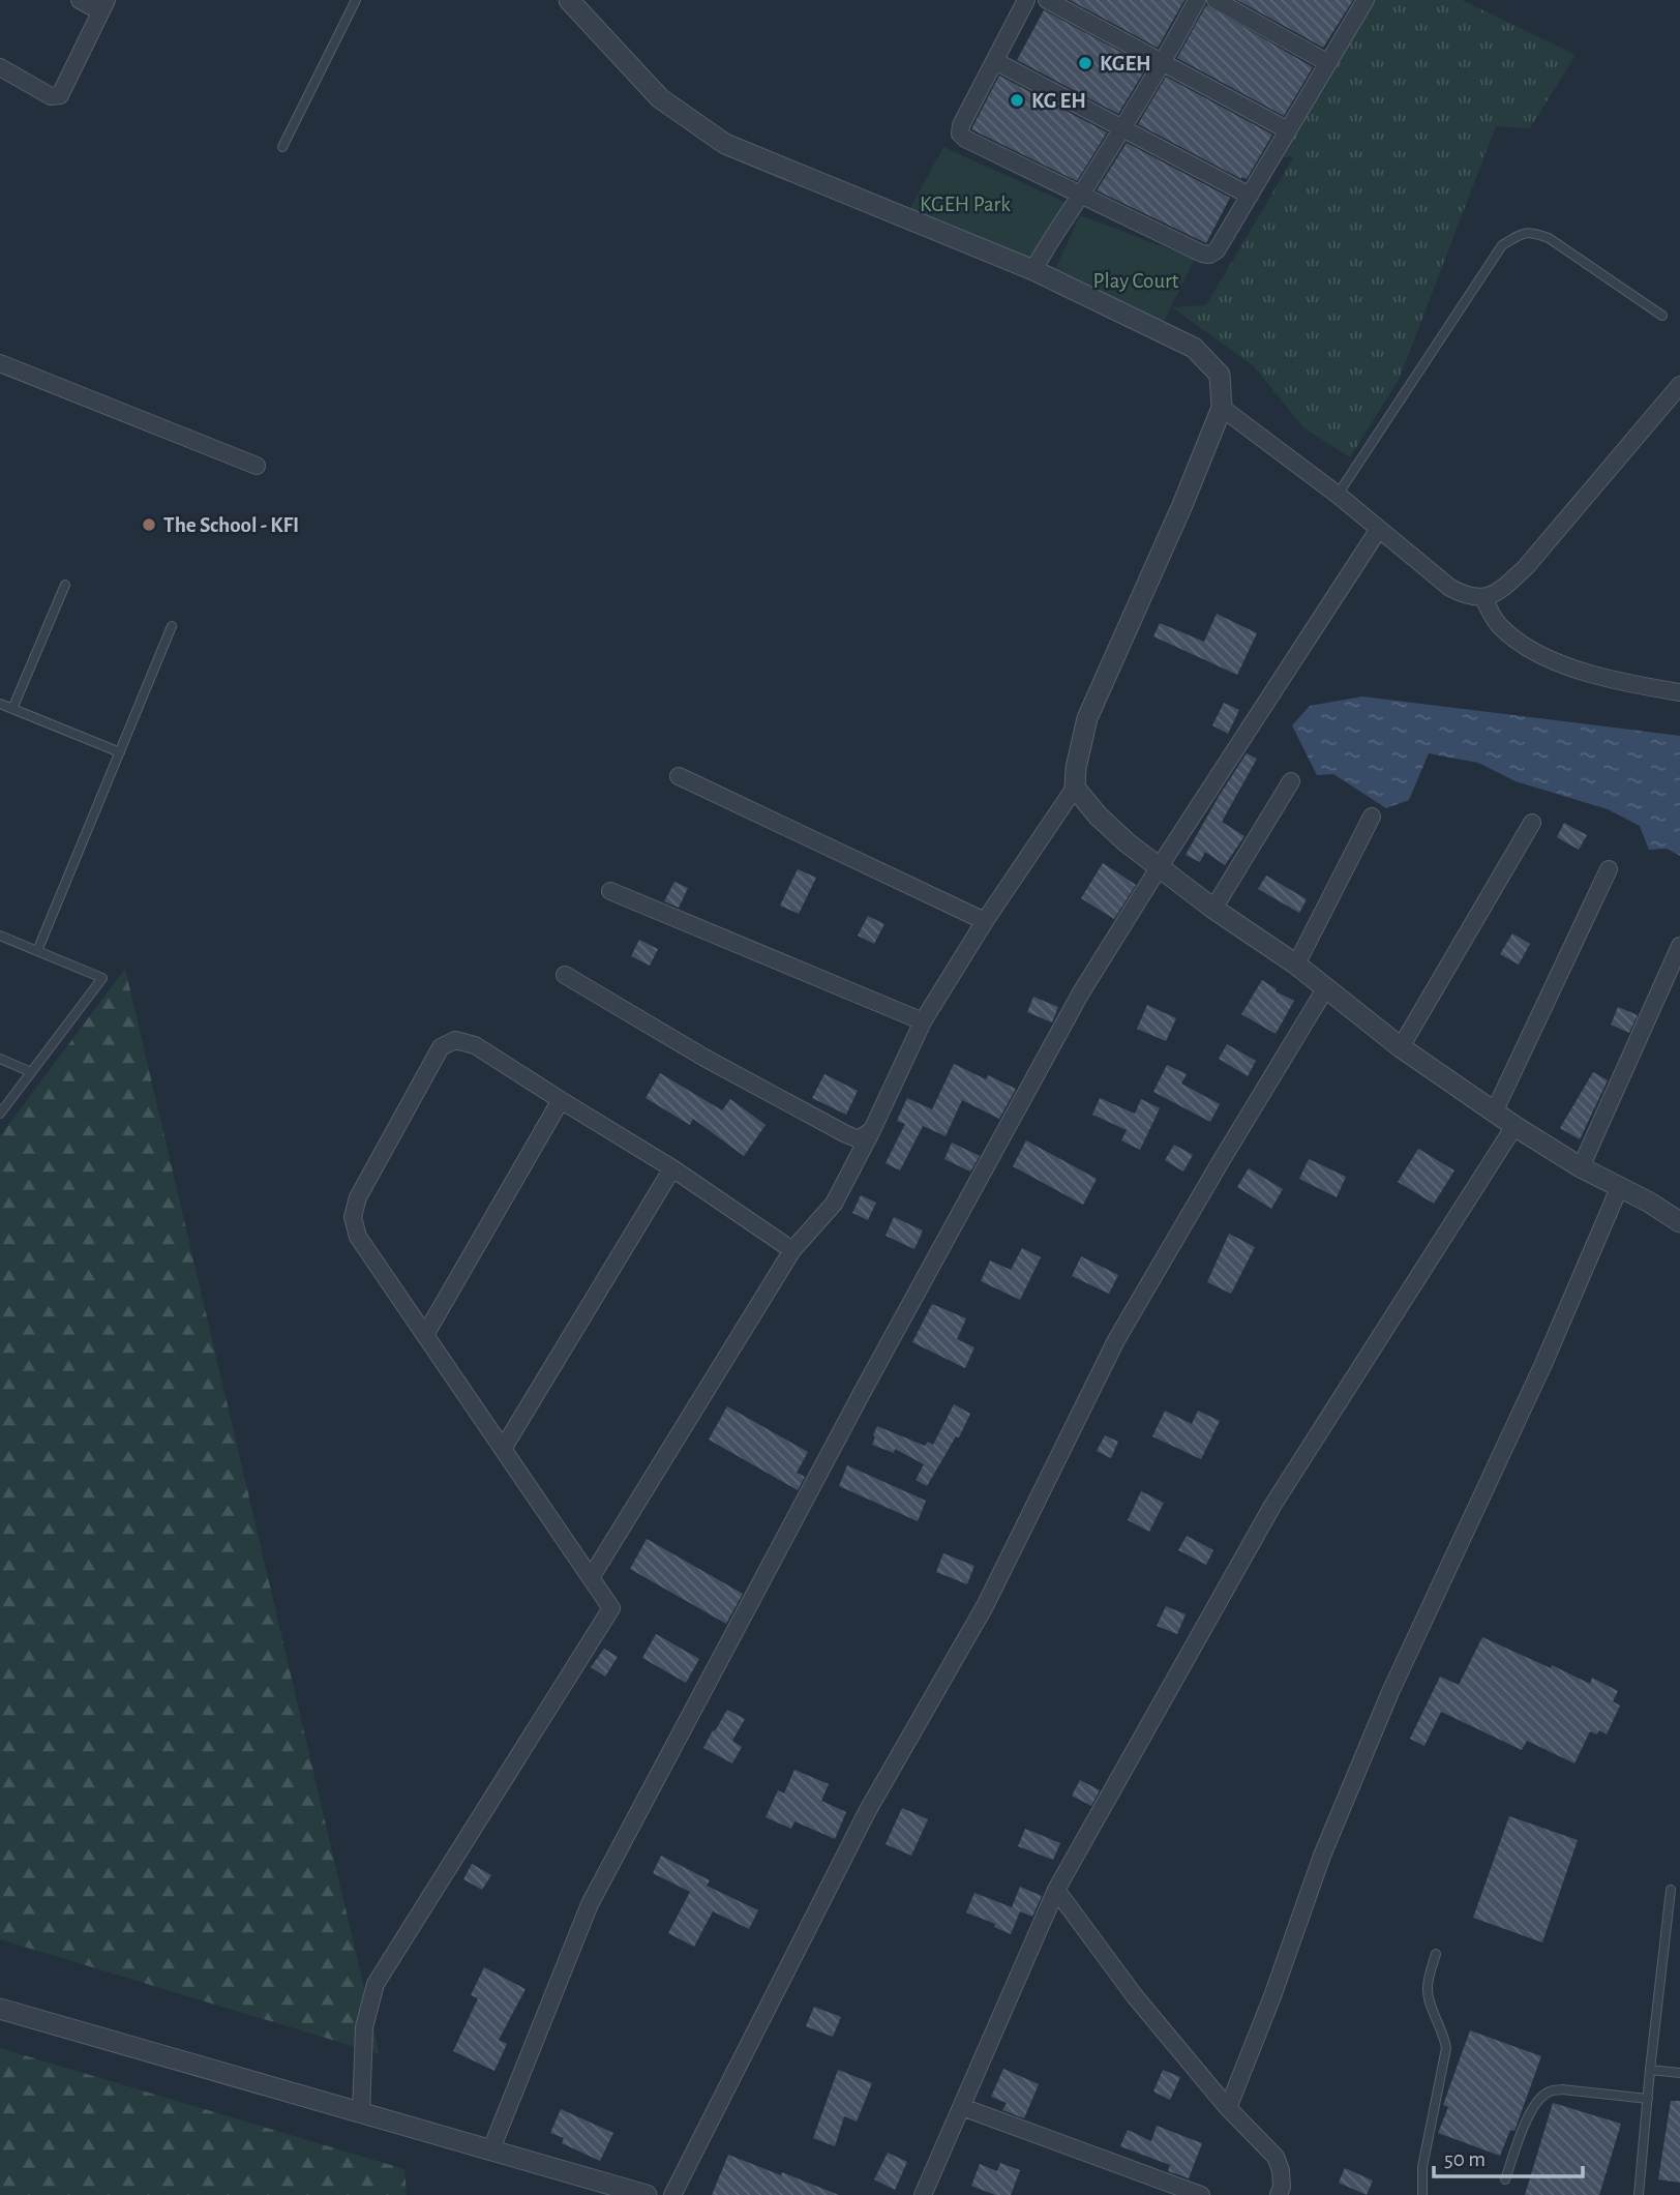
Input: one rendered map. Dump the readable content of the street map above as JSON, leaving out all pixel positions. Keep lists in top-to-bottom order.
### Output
{
  "parks": ["KGEH Park", "Play Court"],
  "places": ["KGEH", "KG EH", "The School - KFI"],
  "scale_bar": "50 m"
}
